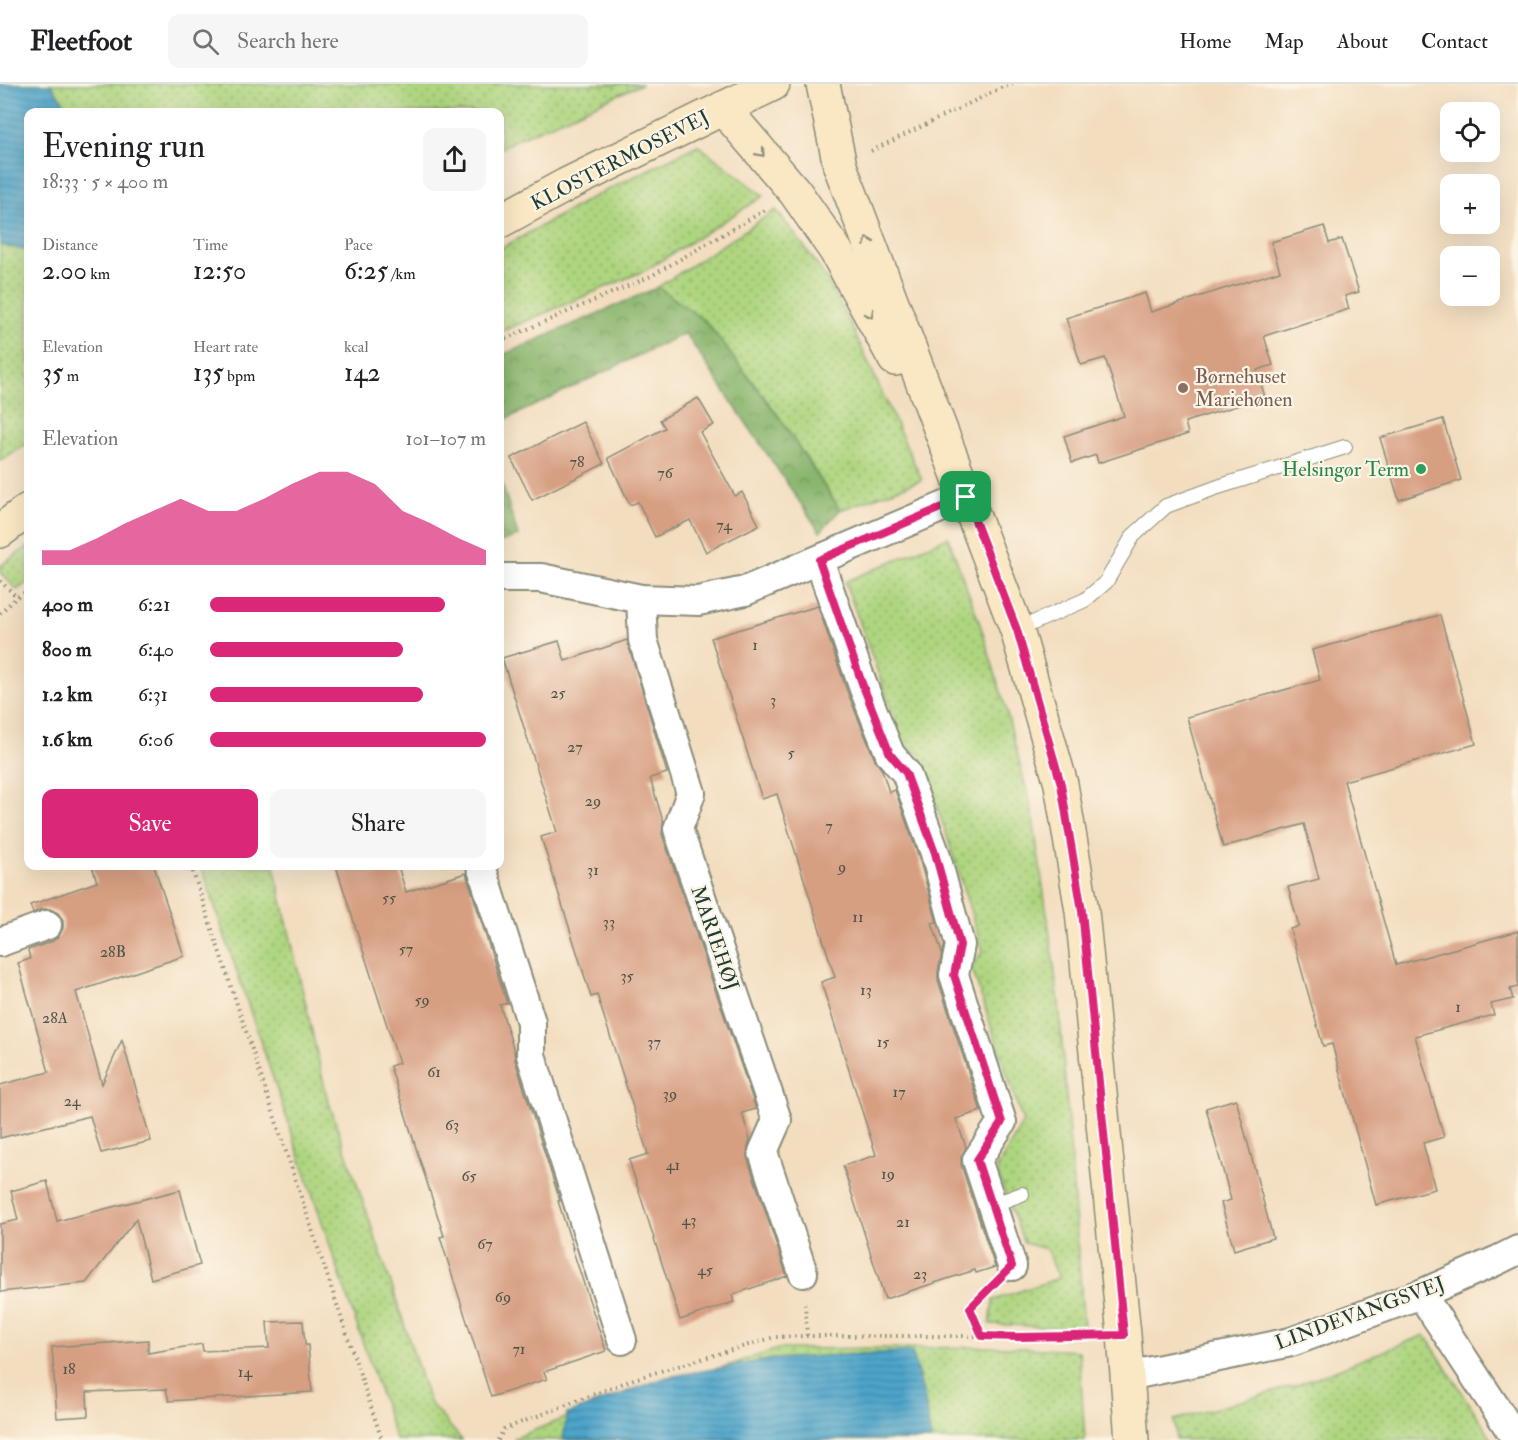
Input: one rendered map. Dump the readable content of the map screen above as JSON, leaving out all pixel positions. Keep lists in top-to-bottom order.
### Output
{
  "streets": {
    "street": ["KLOSTERMOSEVEJ", "MARIEHØJ", "LINDEVANGSVEJ"]
  },
  "places": ["Børnehuset Mariehønen", "Helsingør Term"],
  "house_numbers": [
    "78",
    "76",
    "74",
    "1",
    "25",
    "3",
    "27",
    "5",
    "29",
    "7",
    "9",
    "31",
    "55",
    "11",
    "33",
    "57",
    "28B",
    "35",
    "13",
    "59",
    "1",
    "28A",
    "37",
    "15",
    "61",
    "17",
    "39",
    "24",
    "63",
    "41",
    "19",
    "65",
    "43",
    "21",
    "67",
    "45",
    "23",
    "69",
    "71",
    "18",
    "14"
  ],
  "page": {
    "header": "Fleetfoot",
    "search": "Search here",
    "nav": [
      "Home",
      "Map",
      "About",
      "Contact"
    ],
    "map_buttons": ["+", "−"],
    "heading": ["Evening run", "18:33 · 5 × 400 m"],
    "stats": [
      ["Distance", "2.00 km"],
      ["Time", "12:50"],
      ["Pace", "6:25 /km"],
      ["Elevation", "35 m"],
      ["Heart rate", "135 bpm"],
      ["kcal", "142"]
    ],
    "chart": ["Elevation", "101–107 m"],
    "list": [
      {
        "name": "400 m",
        "note": "6:21"
      },
      {
        "name": "800 m",
        "note": "6:40"
      },
      {
        "name": "1.2 km",
        "note": "6:31"
      },
      {
        "name": "1.6 km",
        "note": "6:06"
      }
    ],
    "buttons": ["Save", "Share"]
  }
}
